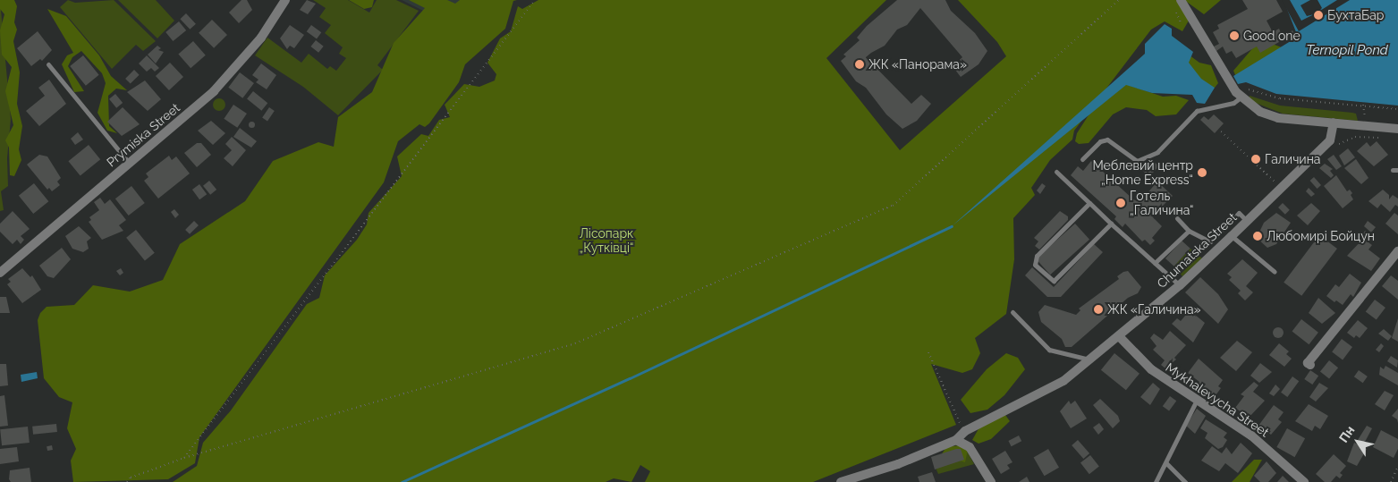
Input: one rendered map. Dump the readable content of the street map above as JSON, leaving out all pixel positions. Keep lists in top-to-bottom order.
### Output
{
  "streets": {
    "street": ["Prymiska Street", "Chumatska Street", "Mykhalevycha Street"]
  },
  "crossings": [
    ["Chumatska Street", "Mykhalevycha Street"]
  ],
  "water": ["Ternopil Pond"],
  "parks": ["Лісопарк „Кутківці“"],
  "places": [
    "БухтаБар",
    "Good one",
    "ЖК «Панорама»",
    "Галичина",
    "Меблевий центр „Home Express“",
    "Готель „Галичина“",
    "Любомирі Бойцун",
    "ЖК «Галичина»"
  ],
  "north": "top left"
}
